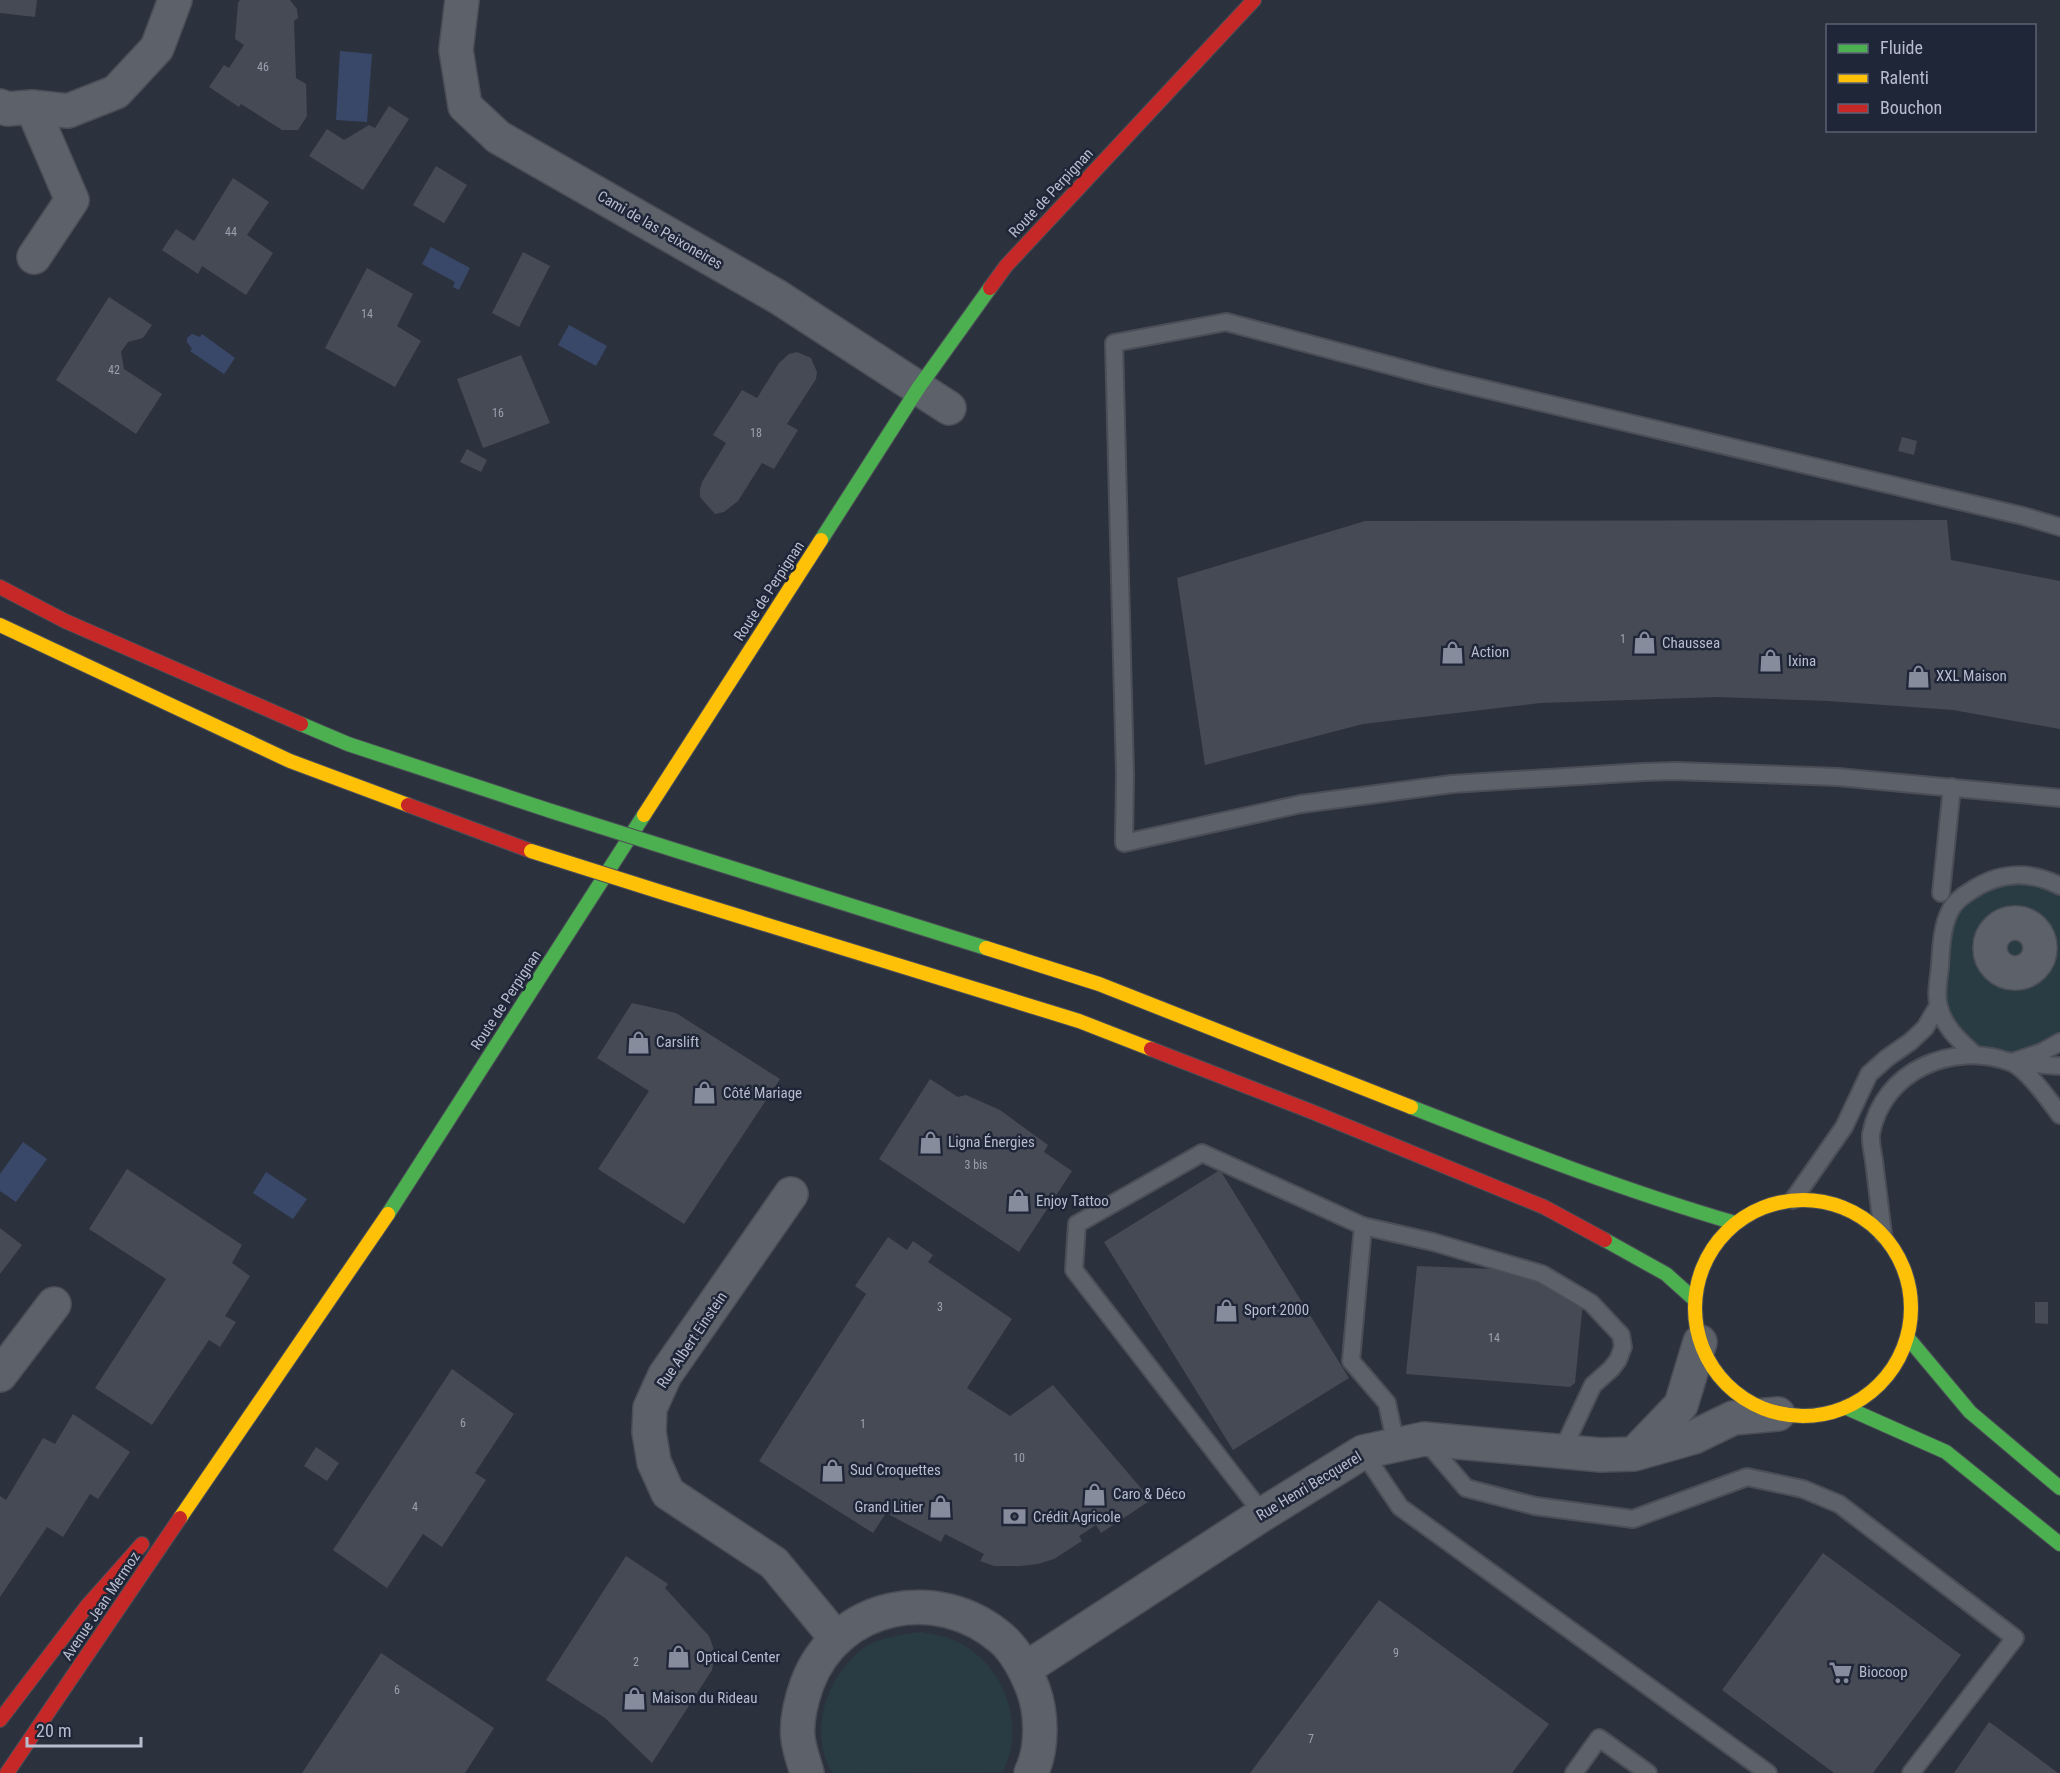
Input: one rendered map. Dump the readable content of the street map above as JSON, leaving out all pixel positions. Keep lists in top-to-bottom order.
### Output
{
  "streets": {
    "main road": ["Route de Perpignan", "Avenue Jean Mermoz"],
    "street": ["Cami de las Peixoneires", "Rue Albert Einstein", "Rue Henri Becquerel"]
  },
  "crossings": [
    ["Route de Perpignan", "Cami de las Peixoneires"],
    ["Route de Perpignan", "Avenue Jean Mermoz"]
  ],
  "places": {
    "shop": [
      "Chaussea",
      "Action",
      "Ixina",
      "XXL Maison",
      "Carslift",
      "Côté Mariage",
      "Ligna Énergies",
      "Enjoy Tattoo",
      "Sport 2000",
      "Sud Croquettes",
      "Caro & Déco",
      "Grand Litier",
      "Optical Center",
      "Maison du Rideau"
    ],
    "bank": ["Crédit Agricole"],
    "supermarket": ["Biocoop"]
  },
  "house_numbers": [
    "46",
    "44",
    "14",
    "42",
    "16",
    "18",
    "1",
    "3 bis",
    "3",
    "14",
    "6",
    "1",
    "10",
    "4",
    "9",
    "2",
    "6",
    "7"
  ],
  "legend": ["Fluide", "Ralenti", "Bouchon"],
  "scale_bar": "20 m"
}
